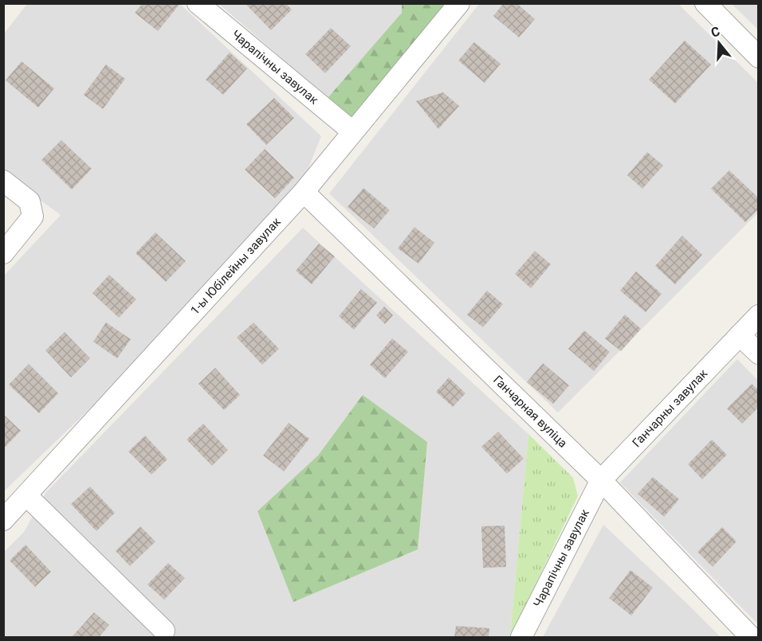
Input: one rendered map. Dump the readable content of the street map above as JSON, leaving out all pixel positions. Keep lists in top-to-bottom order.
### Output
{
  "streets": {
    "street": [
      "Чарапічны завулак",
      "1-ы Юбілейны завулак",
      "Ганчарны завулак",
      "Ганчарная вуліца"
    ]
  },
  "crossings": [
    ["Чарапічны завулак", "1-ы Юбілейны завулак"],
    ["Чарапічны завулак", "Ганчарны завулак"],
    ["Чарапічны завулак", "Ганчарная вуліца"],
    ["1-ы Юбілейны завулак", "Ганчарная вуліца"],
    ["Ганчарны завулак", "Ганчарная вуліца"]
  ],
  "north": "top"
}
